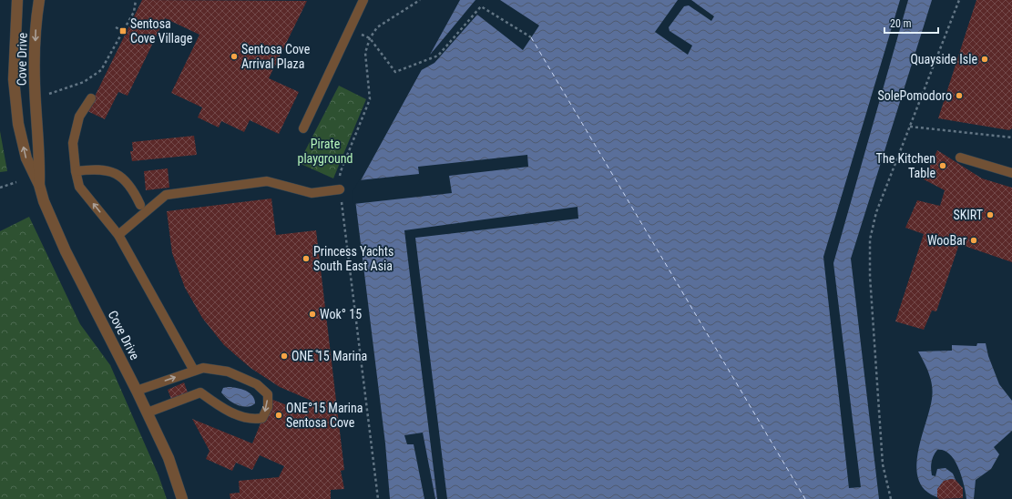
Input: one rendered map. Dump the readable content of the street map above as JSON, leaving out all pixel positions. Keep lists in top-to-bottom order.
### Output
{
  "streets": {
    "street": ["Cove Drive"]
  },
  "parks": ["Pirate playground"],
  "places": {
    "transit": ["Sentosa Cove Village"],
    "other": [
      "Sentosa Cove Arrival Plaza",
      "Quayside Isle",
      "SolePomodoro",
      "The Kitchen Table",
      "SKIRT",
      "WooBar",
      "Princess Yachts South East Asia",
      "Wok° 15",
      "ONE ̊15 Marina",
      "ONE°15 Marina Sentosa Cove"
    ]
  },
  "scale_bar": "20 m"
}
